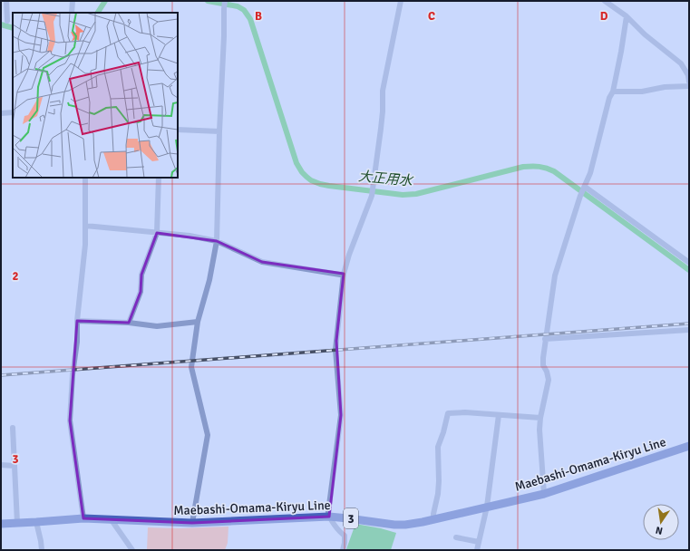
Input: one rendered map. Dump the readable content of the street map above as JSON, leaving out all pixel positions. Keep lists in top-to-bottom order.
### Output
{
  "streets": {
    "main road": ["Maebashi-Omama-Kiryu Line", "3"]
  },
  "water": ["大正用水"],
  "north": "bottom",
  "grid": {
    "columns": ["B", "C", "D"],
    "rows": ["2", "3"]
  }
}
